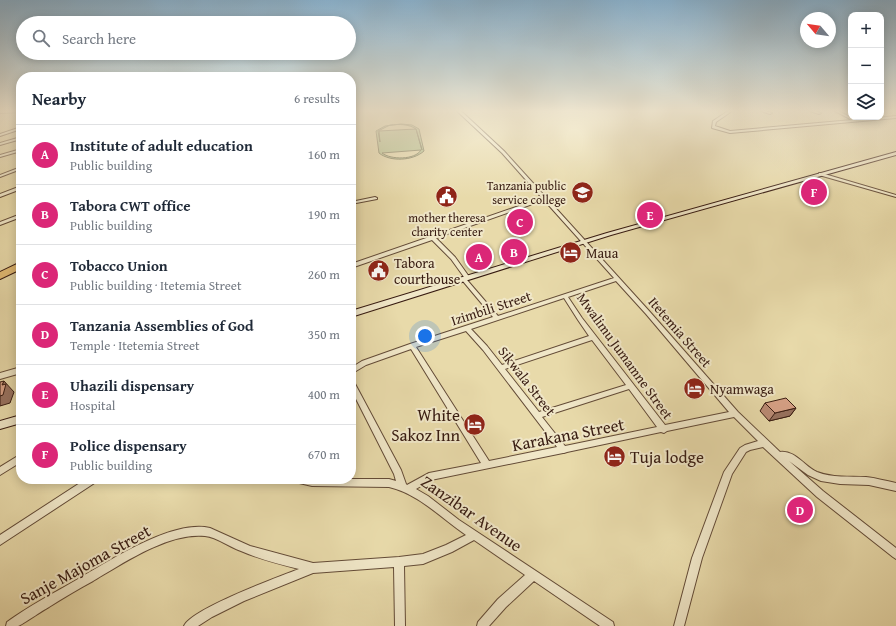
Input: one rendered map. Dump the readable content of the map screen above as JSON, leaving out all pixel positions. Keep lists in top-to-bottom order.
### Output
{
  "streets": {
    "street": [
      "Izimbili Street",
      "Itetemia Street",
      "Mwalimu Jumamne Street",
      "Sikwala Street",
      "Karakana Street",
      "Zanzibar Avenue",
      "Sanje Majoma Street"
    ]
  },
  "crossings": [
    ["Izimbili Street", "Itetemia Street"],
    ["Izimbili Street", "Mwalimu Jumamne Street"],
    ["Izimbili Street", "Sikwala Street"],
    ["Itetemia Street", "Karakana Street"],
    ["Mwalimu Jumamne Street", "Karakana Street"],
    ["Sikwala Street", "Karakana Street"],
    ["Karakana Street", "Zanzibar Avenue"]
  ],
  "places": {
    "school or university": ["Tanzania public service college"],
    "public building": ["mother theresa charity center", "Tabora courthouse"],
    "hotel": [
      "Maua",
      "Nyamwaga",
      "White Sakoz Inn",
      "Tuja lodge"
    ]
  },
  "north": "top left",
  "page": {
    "map_buttons": ["+", "−"],
    "search": "Search here",
    "heading": ["Nearby", "6 results"],
    "list": [
      {
        "mark": "A",
        "name": "Institute of adult education",
        "note": "Public building",
        "value": "160 m"
      },
      {
        "mark": "B",
        "name": "Tabora CWT office",
        "note": "Public building",
        "value": "190 m"
      },
      {
        "mark": "C",
        "name": "Tobacco Union",
        "note": "Public building · Itetemia Street",
        "value": "260 m"
      },
      {
        "mark": "D",
        "name": "Tanzania Assemblies of God",
        "note": "Temple · Itetemia Street",
        "value": "350 m"
      },
      {
        "mark": "E",
        "name": "Uhazili dispensary",
        "note": "Hospital",
        "value": "400 m"
      },
      {
        "mark": "F",
        "name": "Police dispensary",
        "note": "Public building",
        "value": "670 m"
      }
    ],
    "pins": [
      "F",
      "E",
      "C",
      "B",
      "A",
      "D"
    ]
  }
}
